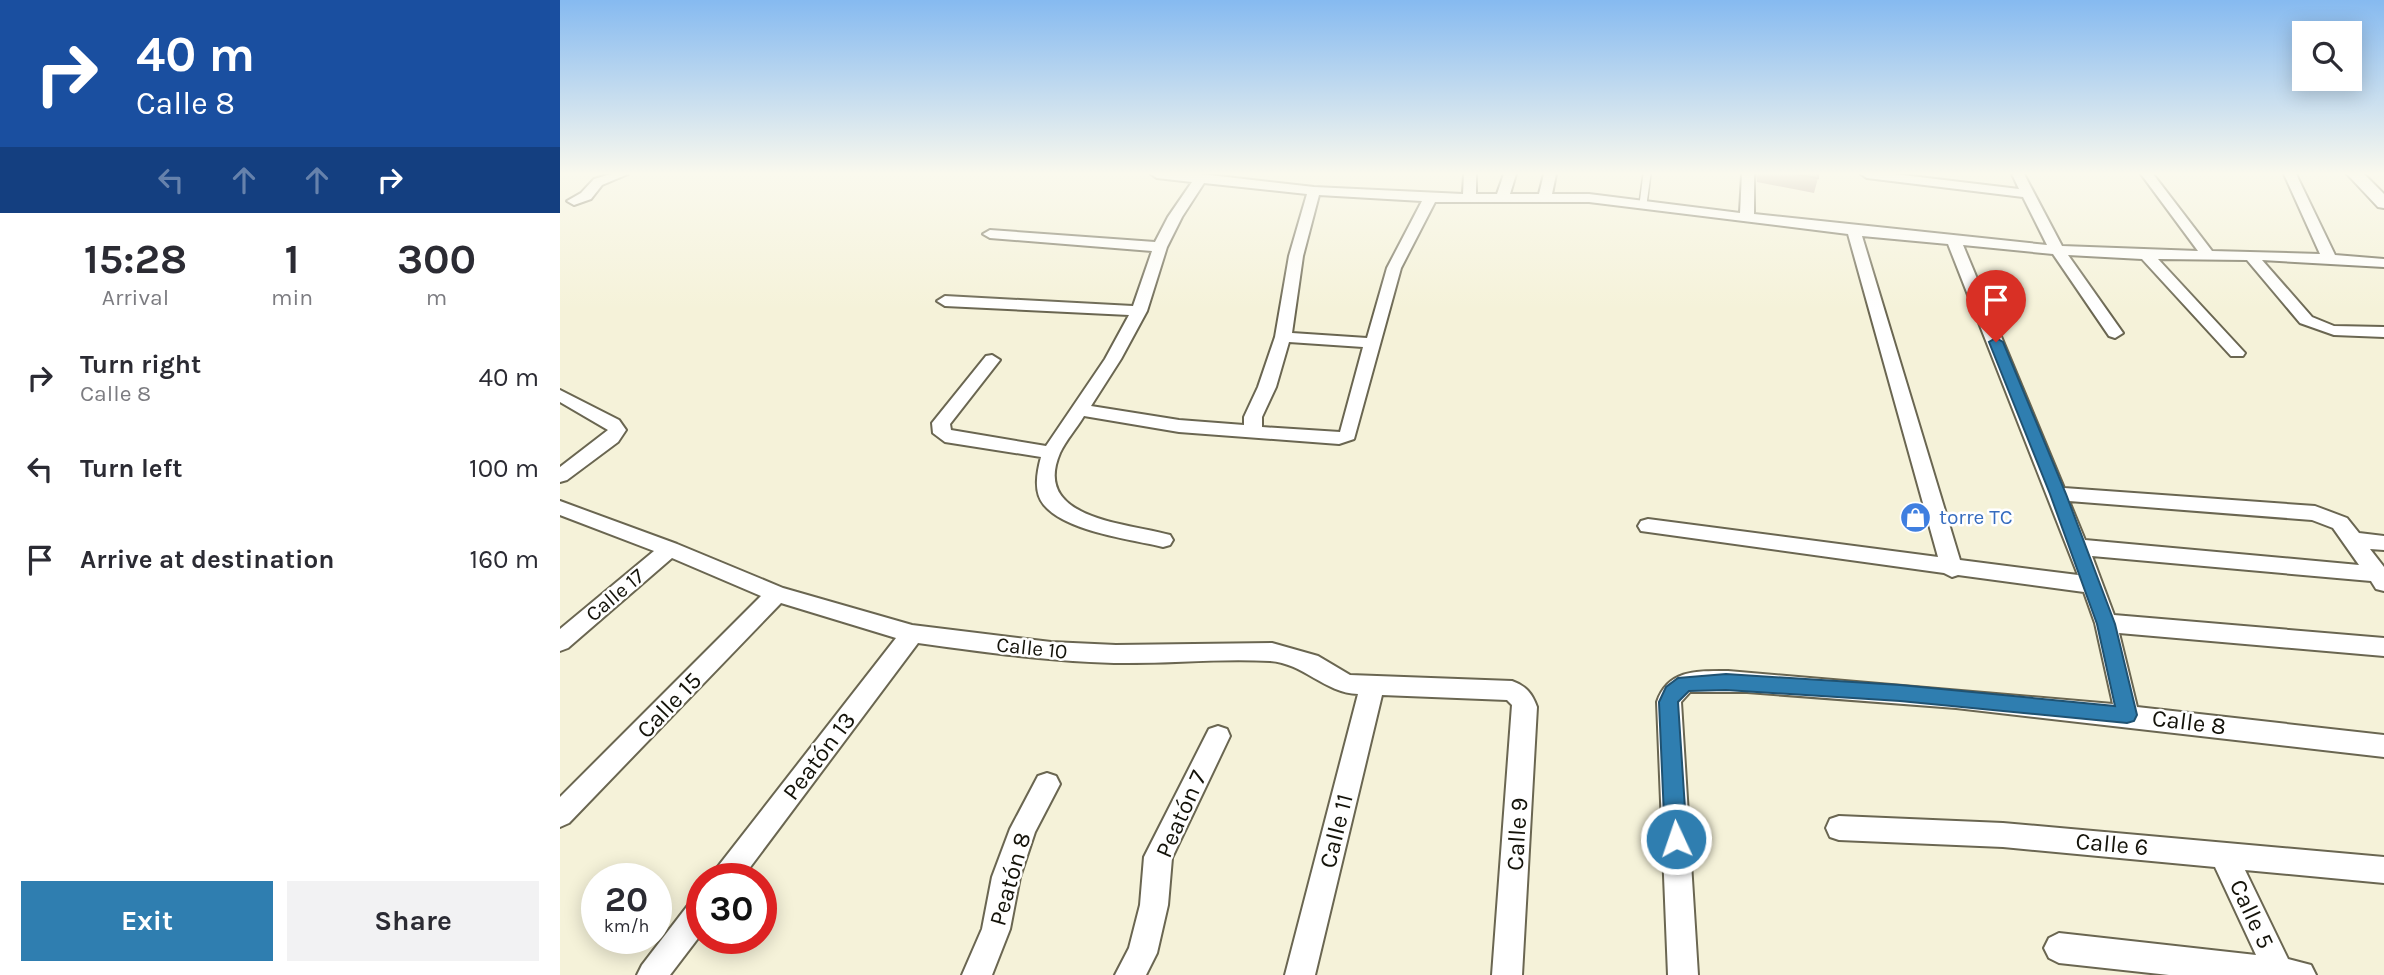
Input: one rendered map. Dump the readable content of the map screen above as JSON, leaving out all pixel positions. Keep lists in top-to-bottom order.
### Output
{
  "streets": {
    "street": [
      "Calle 17",
      "Calle 10",
      "Calle 15",
      "Calle 8",
      "Peatón 13",
      "Peatón 7",
      "Calle 11",
      "Calle 9",
      "Calle 6",
      "Peatón 8",
      "Calle 5"
    ]
  },
  "crossings": [
    ["Calle 17", "Calle 10"],
    ["Calle 10", "Calle 15"],
    ["Calle 10", "Peatón 13"],
    ["Calle 10", "Calle 11"],
    ["Calle 10", "Calle 9"],
    ["Calle 6", "Calle 5"]
  ],
  "places": {
    "shop": ["torre TC"]
  },
  "page": {
    "turn": ["40 m", "Calle 8"],
    "eta": [
      "15:28",
      "Arrival",
      "1",
      "min",
      "300",
      "m"
    ],
    "list": [
      {
        "name": "Turn right",
        "note": "Calle 8",
        "value": "40 m"
      },
      {
        "name": "Turn left",
        "value": "100 m"
      },
      {
        "name": "Arrive at destination",
        "value": "160 m"
      }
    ],
    "speed": "20 km/h",
    "limit": "30",
    "buttons": ["Exit", "Share"]
  }
}
